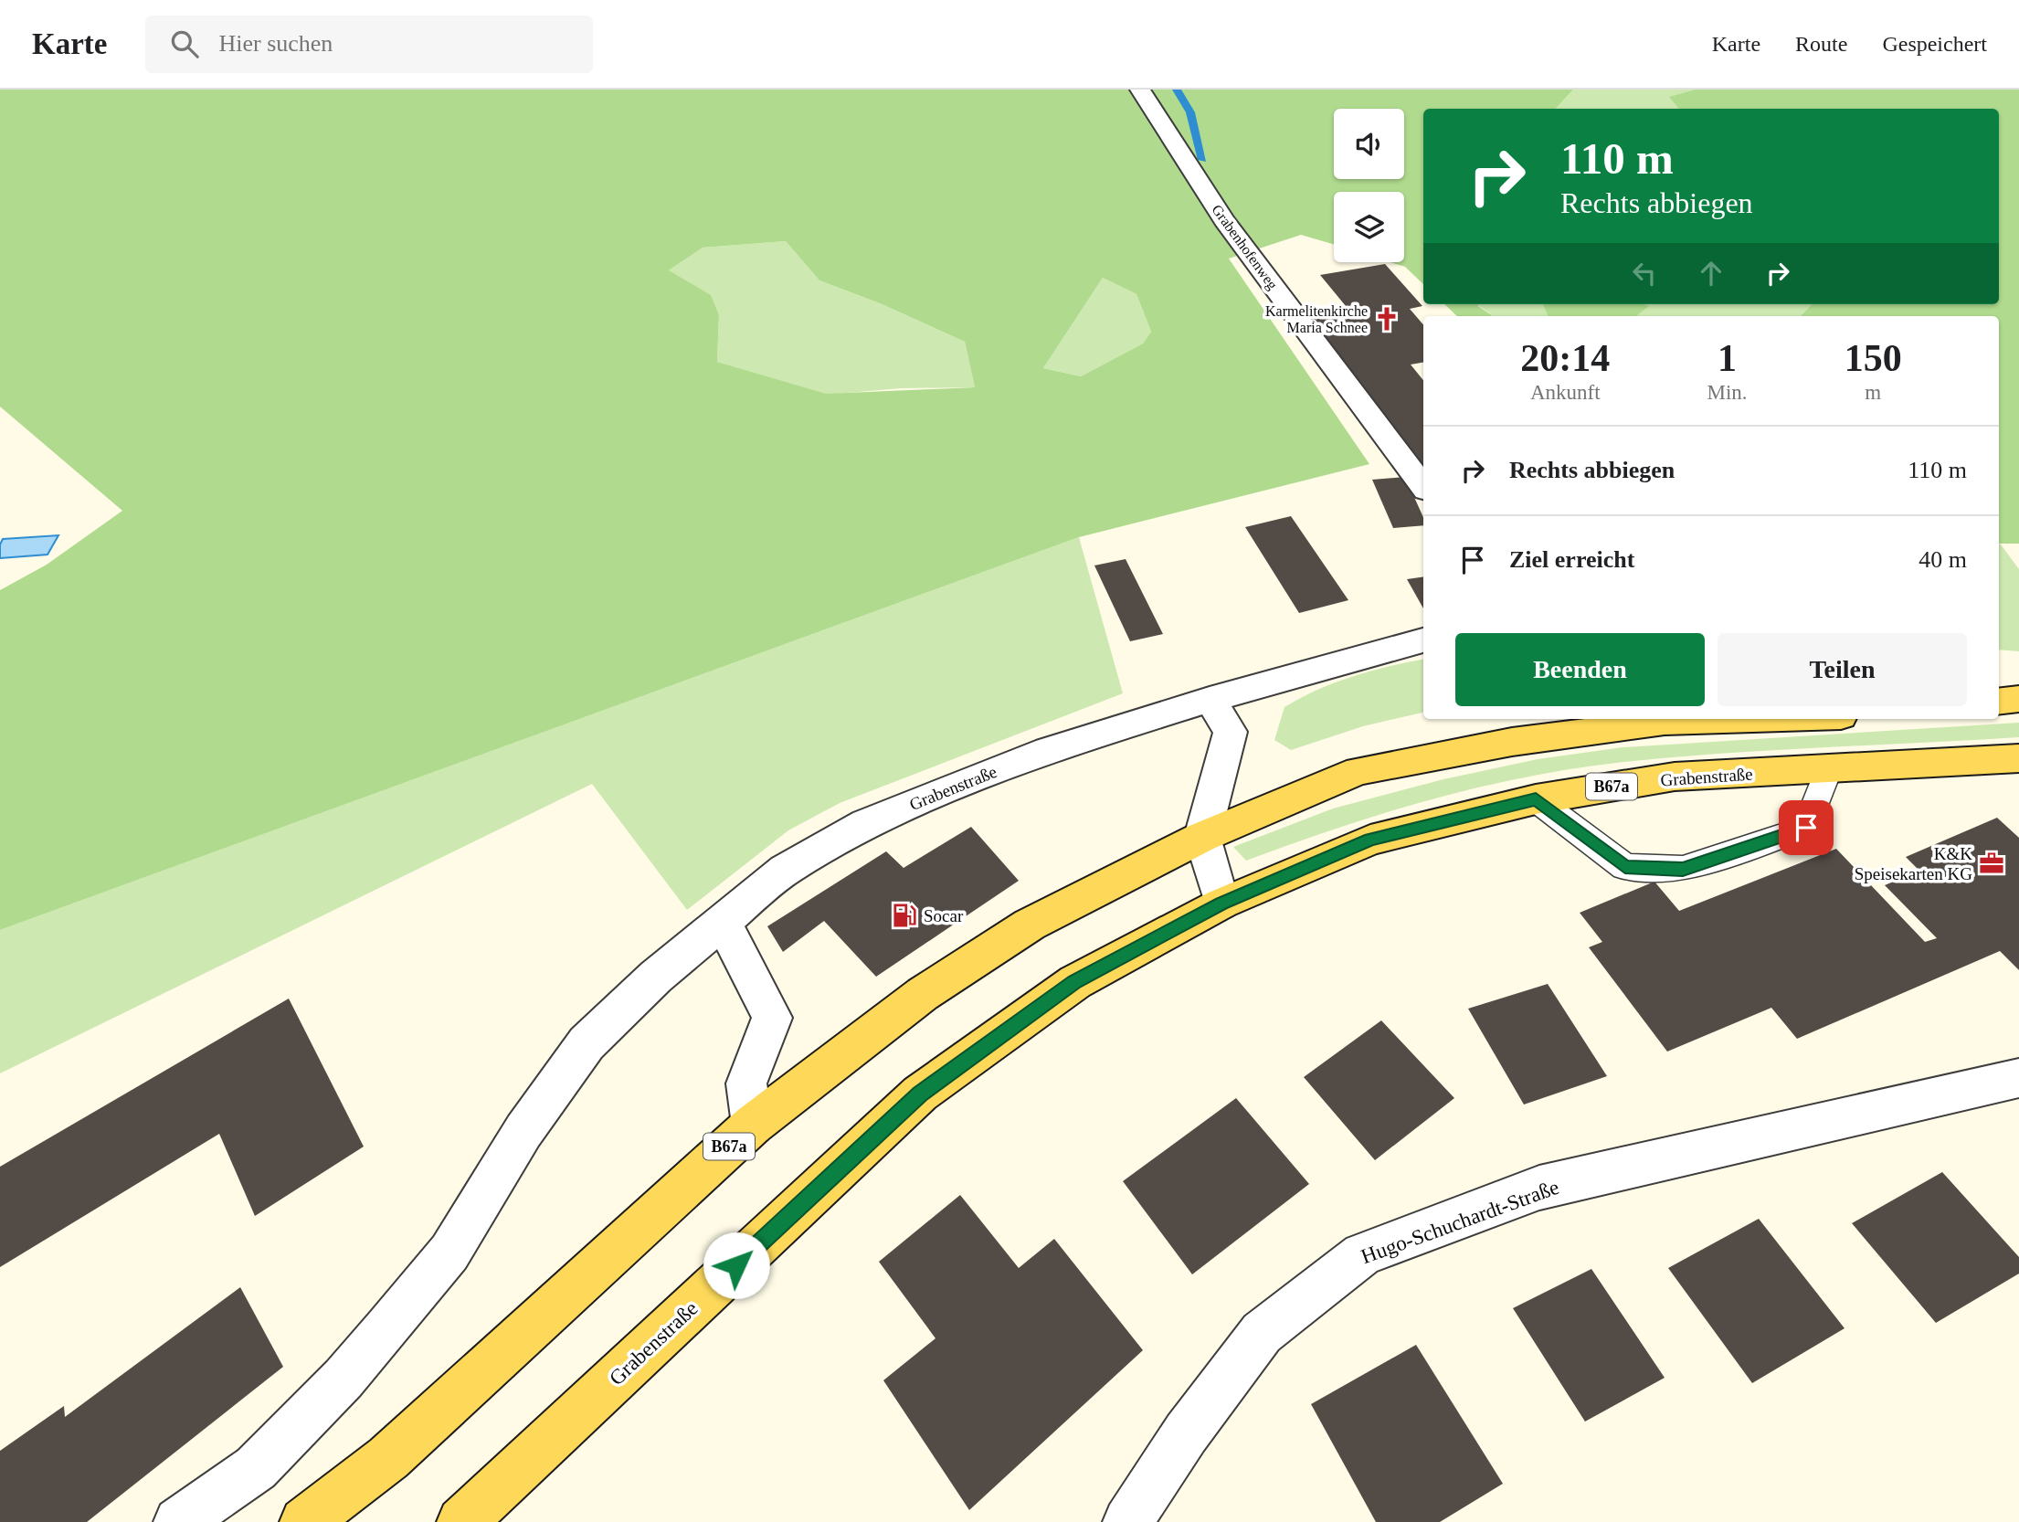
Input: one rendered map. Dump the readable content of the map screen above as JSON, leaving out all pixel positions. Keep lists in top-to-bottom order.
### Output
{
  "streets": {
    "main road": ["Grabenstraße", "B67a"],
    "street": ["Grabenhofenweg", "Hugo-Schuchardt-Straße"]
  },
  "places": {
    "church": ["Karmelitenkirche Maria Schnee"],
    "office": ["K&K Speisekarten KG"],
    "fuel station": ["Socar"]
  },
  "page": {
    "header": "Karte",
    "search": "Hier suchen",
    "nav": ["Karte", "Route", "Gespeichert"],
    "turn": ["110 m", "Rechts abbiegen"],
    "eta": [
      "20:14",
      "Ankunft",
      "1",
      "Min.",
      "150",
      "m"
    ],
    "list": [
      {
        "name": "Rechts abbiegen",
        "value": "110 m"
      },
      {
        "name": "Ziel erreicht",
        "value": "40 m"
      }
    ],
    "buttons": ["Beenden", "Teilen"]
  }
}
